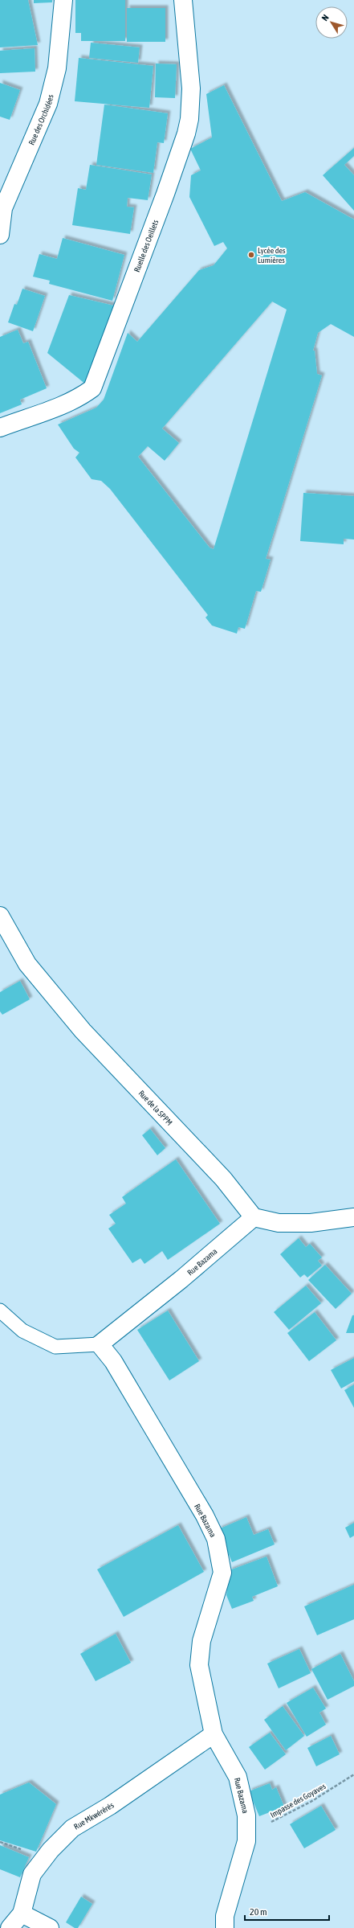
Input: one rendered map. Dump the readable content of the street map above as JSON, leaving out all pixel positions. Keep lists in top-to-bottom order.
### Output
{
  "streets": {
    "street": [
      "Rue des Orchidées",
      "Ruelle des Oeillets",
      "Rue de la SPPM",
      "Rue Bazama",
      "Rue Mkwérérés"
    ],
    "path": ["Impasse des Goyaves"]
  },
  "crossings": [
    ["Rue de la SPPM", "Rue Bazama"],
    ["Rue Bazama", "Impasse des Goyaves"],
    ["Rue Bazama", "Rue Mkwérérés"]
  ],
  "places": ["Lycée des Lumières"],
  "scale_bar": "20 m",
  "north": "top left"
}
